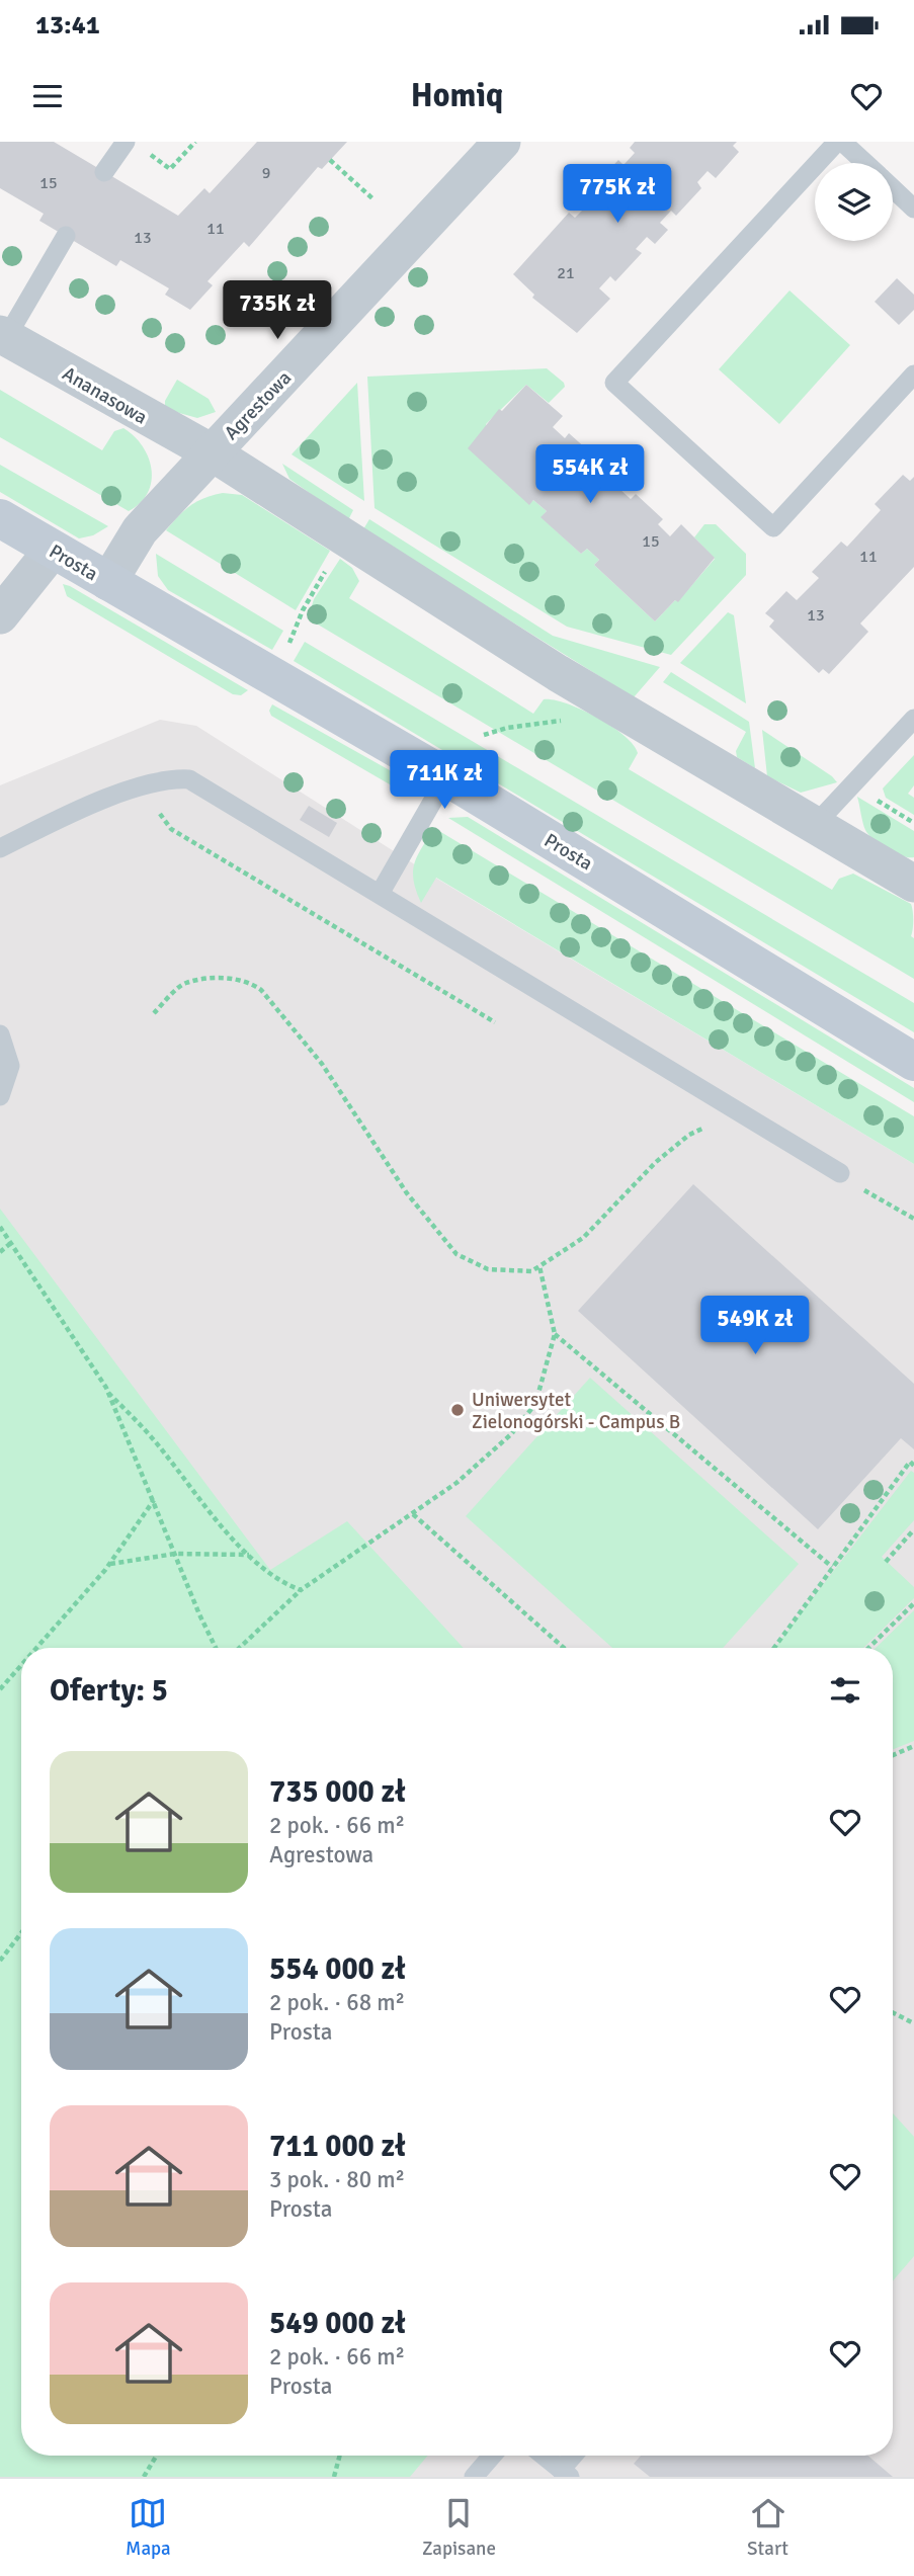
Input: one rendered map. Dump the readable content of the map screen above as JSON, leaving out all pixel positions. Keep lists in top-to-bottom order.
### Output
{
  "streets": {
    "street": ["Ananasowa", "Agrestowa", "Prosta"]
  },
  "crossings": [
    ["Ananasowa", "Agrestowa"],
    ["Agrestowa", "Prosta"]
  ],
  "places": ["Uniwersytet Zielonogórski - Campus B"],
  "house_numbers": [
    "9",
    "15",
    "11",
    "13",
    "21",
    "15",
    "11",
    "13"
  ],
  "page": {
    "status": "13:41",
    "header": "Homiq",
    "price": [
      "775K zł",
      "735K zł",
      "554K zł",
      "711K zł",
      "549K zł"
    ],
    "heading": "Oferty: 5",
    "list": [
      {
        "name": "735 000 zł",
        "note": "2 pok. · 66 m² · Agrestowa"
      },
      {
        "name": "554 000 zł",
        "note": "2 pok. · 68 m² · Prosta"
      },
      {
        "name": "711 000 zł",
        "note": "3 pok. · 80 m² · Prosta"
      },
      {
        "name": "549 000 zł",
        "note": "2 pok. · 66 m² · Prosta"
      }
    ],
    "tabs": ["Mapa", "Zapisane", "Start"]
  }
}
